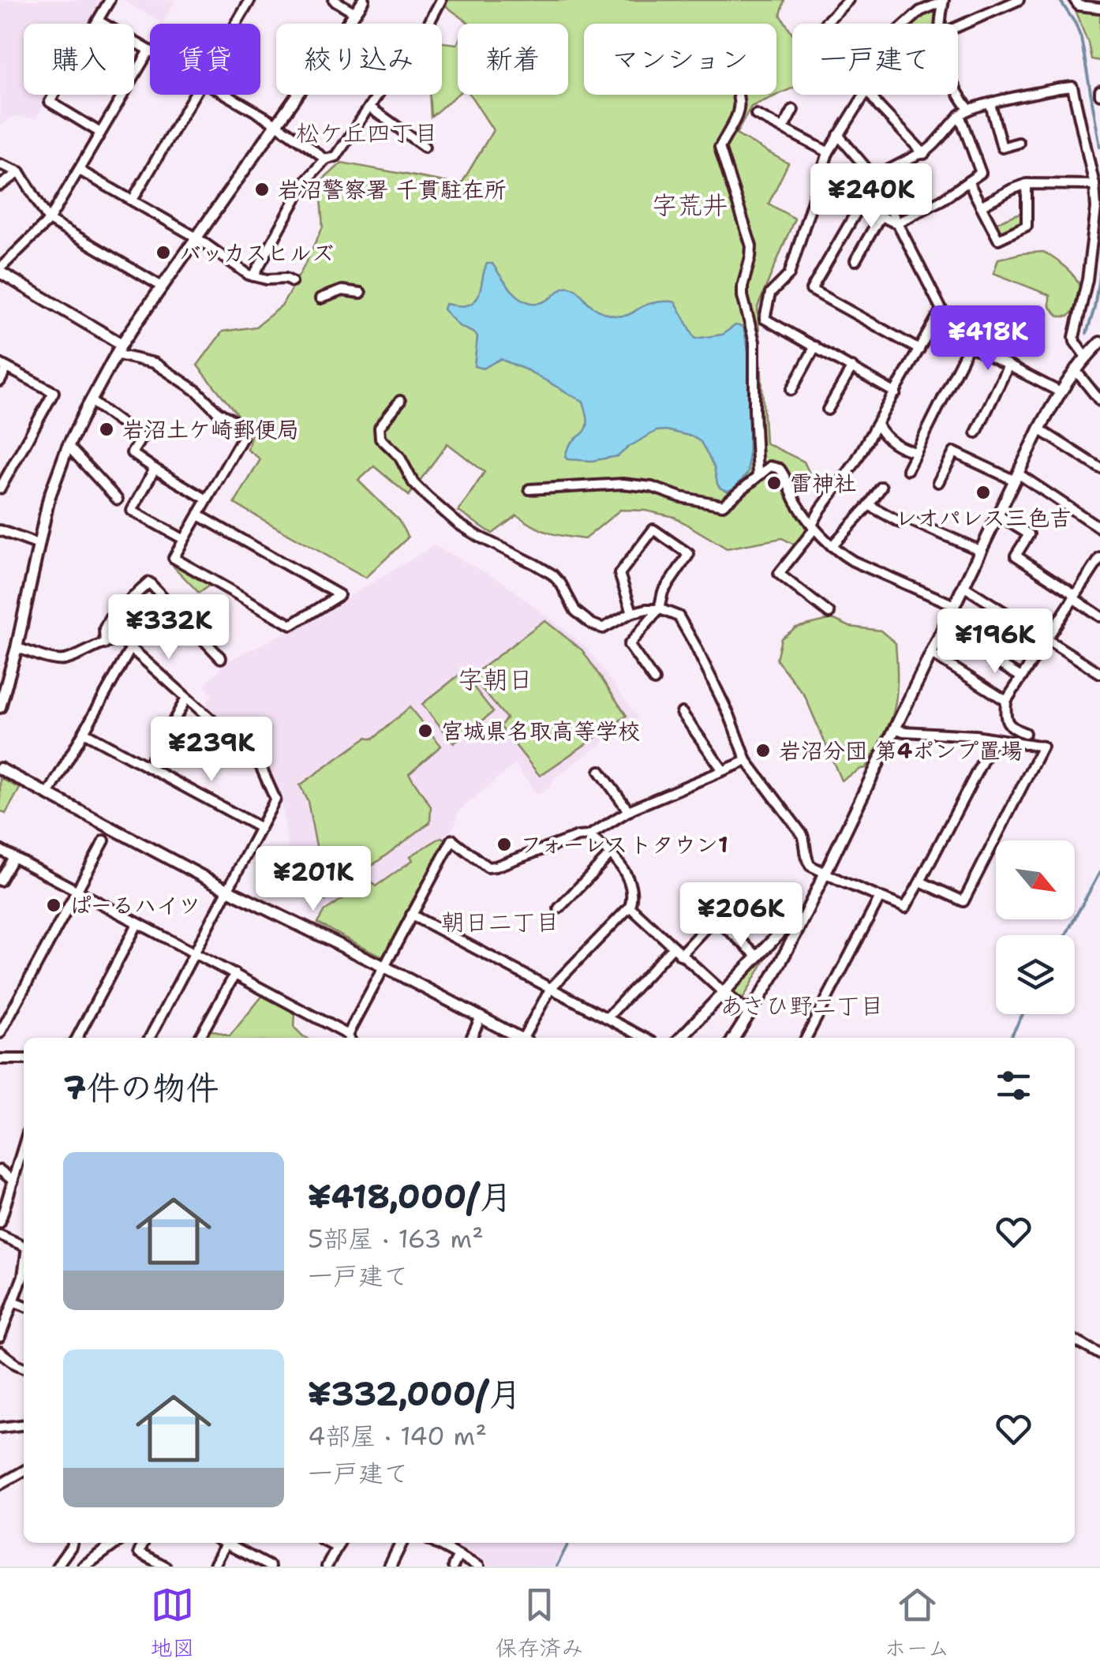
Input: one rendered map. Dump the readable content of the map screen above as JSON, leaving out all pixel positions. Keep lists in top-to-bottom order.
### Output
{
  "districts": [
    "松ケ丘四丁目",
    "字荒井",
    "字朝日",
    "朝日二丁目",
    "あさひ野二丁目"
  ],
  "places": [
    "岩沼警察署 千貫駐在所",
    "バッカスヒルズ",
    "岩沼土ケ崎郵便局",
    "雷神社",
    "レオパレス三色吉",
    "宮城県名取高等学校",
    "岩沼分団 第4ポンプ置場",
    "フォーレストタウン1",
    "ぱーるハイツ"
  ],
  "north": "bottom right",
  "page": {
    "chip": [
      "購入",
      "賃貸",
      "絞り込み",
      "新着",
      "マンション",
      "一戸建て"
    ],
    "price": [
      "¥240K",
      "¥418K",
      "¥332K",
      "¥196K",
      "¥239K",
      "¥201K",
      "¥206K"
    ],
    "heading": "7件の物件",
    "list": [
      {
        "name": "¥418,000/月",
        "note": "5部屋 · 163 m² · 一戸建て"
      },
      {
        "name": "¥332,000/月",
        "note": "4部屋 · 140 m² · 一戸建て"
      }
    ],
    "tabs": ["地図", "保存済み", "ホーム"]
  }
}
